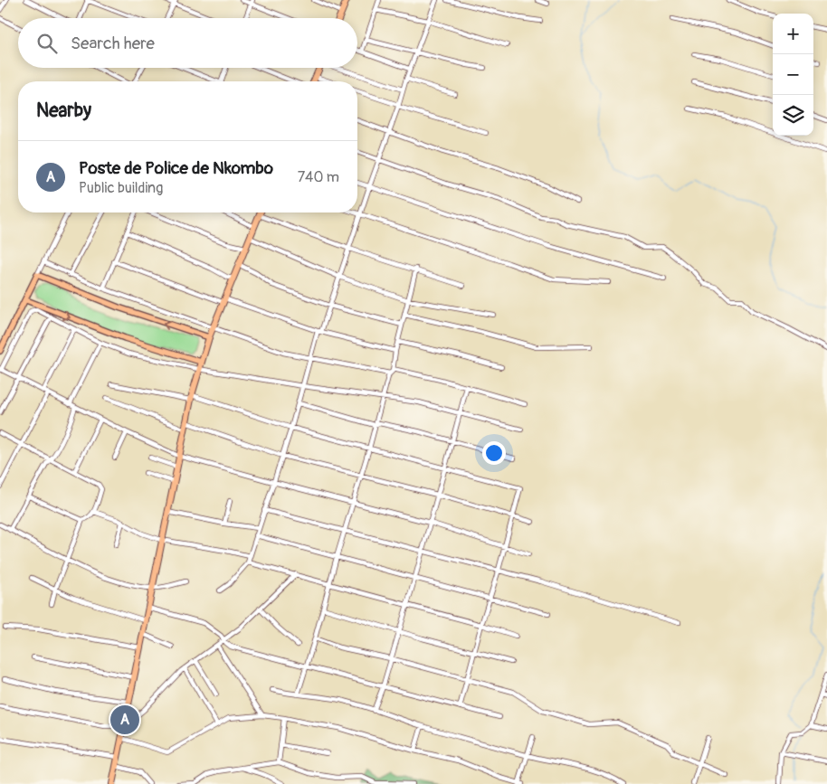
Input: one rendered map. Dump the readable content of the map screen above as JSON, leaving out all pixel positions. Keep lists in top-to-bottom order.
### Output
{
  "page": {
    "map_buttons": ["+", "−"],
    "search": "Search here",
    "heading": "Nearby",
    "list": [
      {
        "mark": "A",
        "name": "Poste de Police de Nkombo",
        "note": "Public building",
        "value": "740 m"
      }
    ],
    "pins": "A"
  }
}
